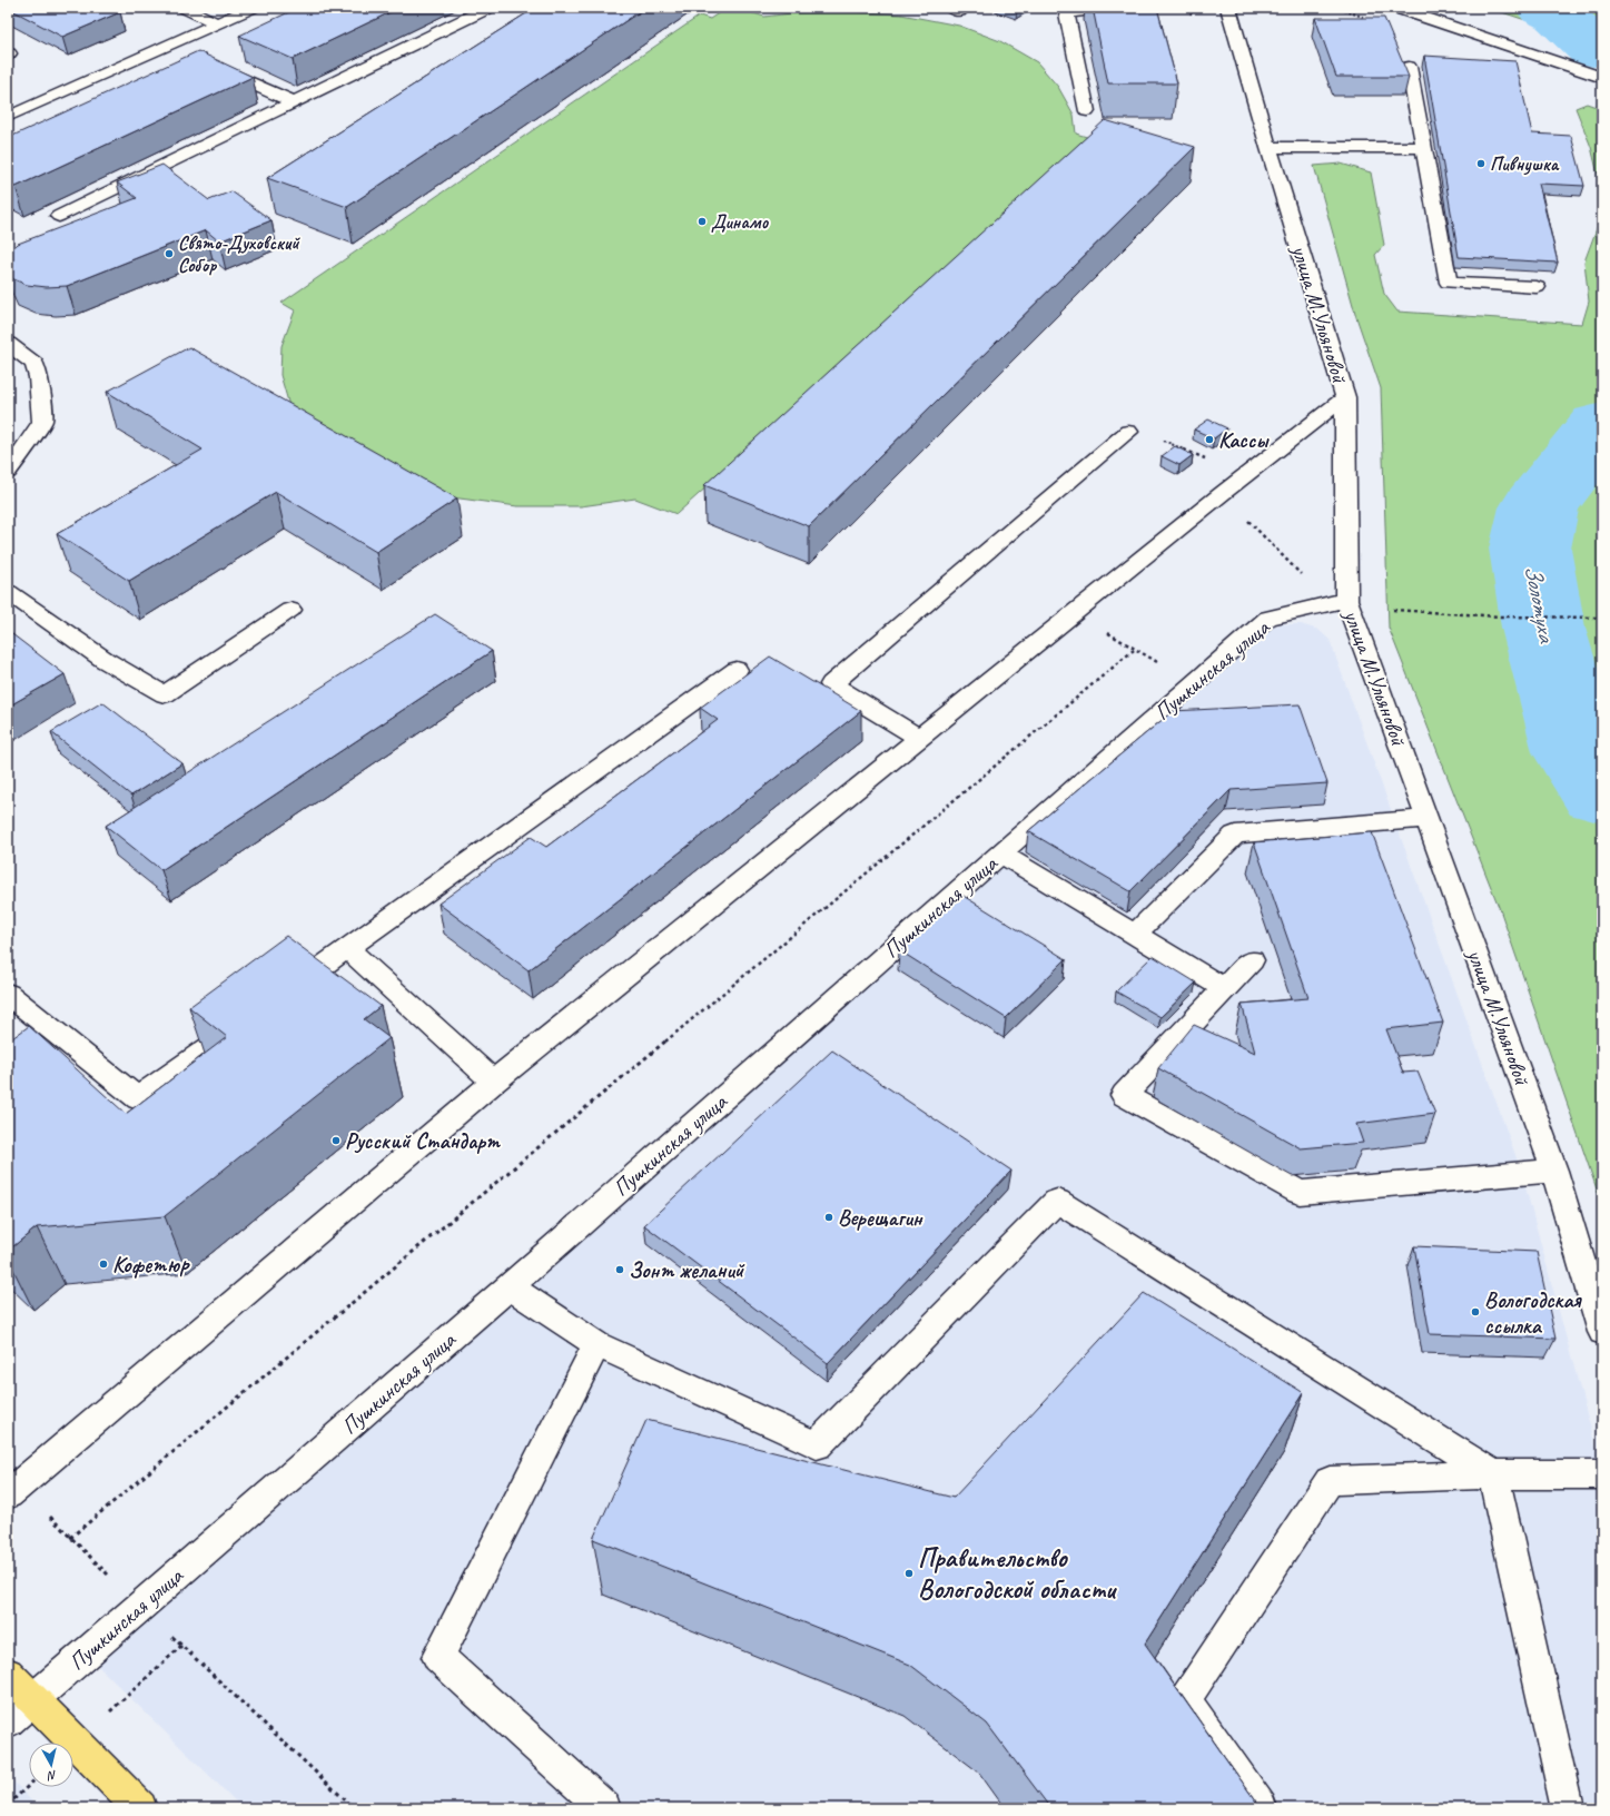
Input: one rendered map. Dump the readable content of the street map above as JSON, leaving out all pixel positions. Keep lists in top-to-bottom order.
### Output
{
  "streets": {
    "street": ["улица М.Ульяновой", "Пушкинская улица"]
  },
  "crossings": [
    ["улица М.Ульяновой", "Пушкинская улица"]
  ],
  "water": ["Золотуха"],
  "places": [
    "Пивнушка",
    "Динамо",
    "Свято-Духовский Собор",
    "Кассы",
    "Русский Стандарт",
    "Верещагин",
    "Кофетюр",
    "Зонт желаний",
    "Вологодская ссылка",
    "Правительство Вологодской области"
  ],
  "north": "bottom"
}
